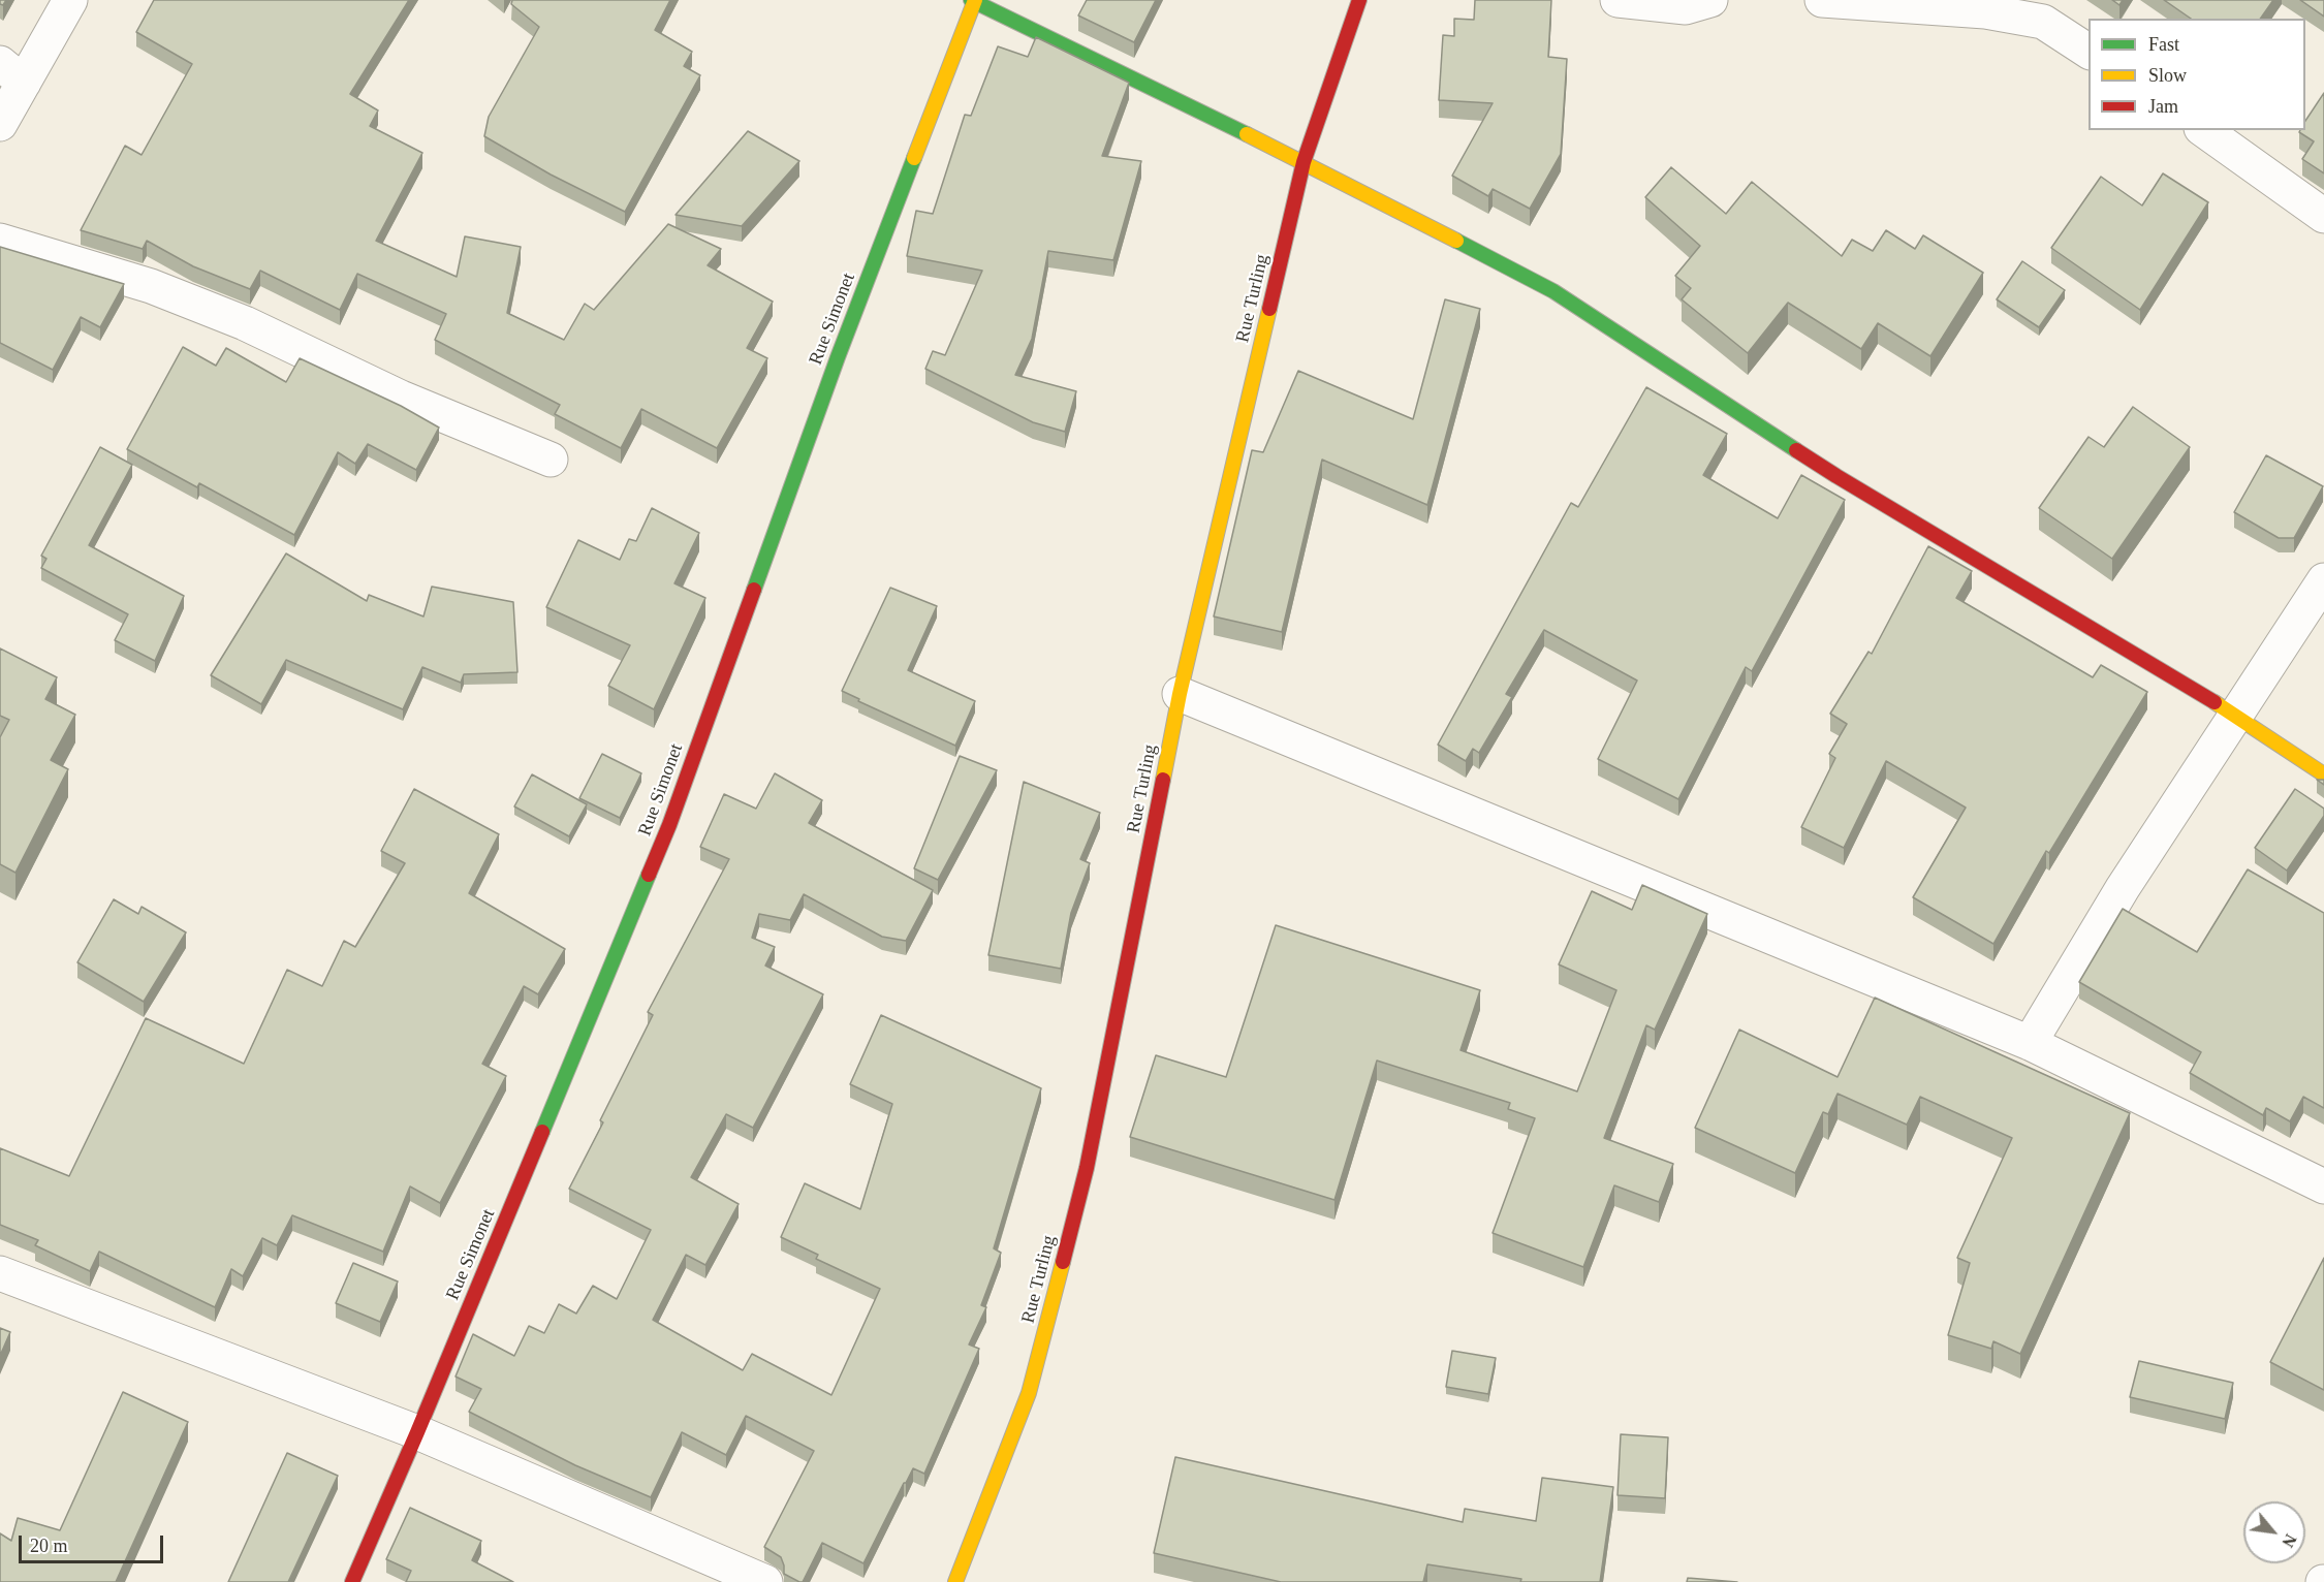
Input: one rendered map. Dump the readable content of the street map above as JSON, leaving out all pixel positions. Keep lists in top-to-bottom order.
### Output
{
  "streets": {
    "street": ["Rue Turling", "Rue Simonet"]
  },
  "legend": ["Fast", "Slow", "Jam"],
  "scale_bar": "20 m",
  "north": "bottom right"
}
